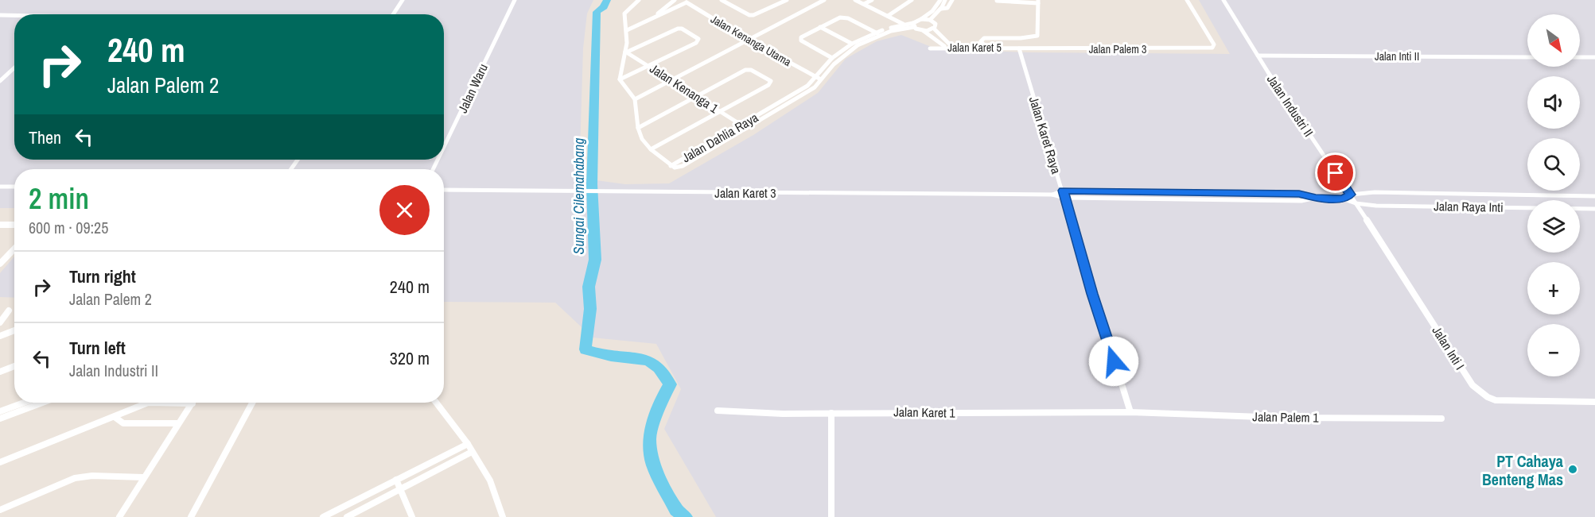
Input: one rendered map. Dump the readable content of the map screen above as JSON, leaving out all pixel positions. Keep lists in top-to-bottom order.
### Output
{
  "streets": {
    "street": [
      "Jalan Kenanga Utama",
      "Jalan Karet 5",
      "Jalan Palem 3",
      "Jalan Inti II",
      "Jalan Waru",
      "Jalan Kenanga 1",
      "Jalan Industri II",
      "Jalan Karet Raya",
      "Jalan Dahlia Raya",
      "Jalan Karet 3",
      "Jalan Raya Inti",
      "Jalan Inti I",
      "Jalan Karet 1",
      "Jalan Palem 1"
    ]
  },
  "crossings": [
    ["Jalan Kenanga Utama", "Jalan Dahlia Raya"],
    ["Jalan Karet 5", "Jalan Palem 3"],
    ["Jalan Karet 5", "Jalan Karet Raya"],
    ["Jalan Palem 3", "Jalan Karet Raya"],
    ["Jalan Inti II", "Jalan Industri II"],
    ["Jalan Kenanga 1", "Jalan Dahlia Raya"],
    ["Jalan Industri II", "Jalan Raya Inti"],
    ["Jalan Industri II", "Jalan Inti I"],
    ["Jalan Karet Raya", "Jalan Karet 3"],
    ["Jalan Karet Raya", "Jalan Karet 1"],
    ["Jalan Karet Raya", "Jalan Palem 1"],
    ["Jalan Raya Inti", "Jalan Inti I"],
    ["Jalan Karet 1", "Jalan Palem 1"]
  ],
  "water": ["Sungai Cilemahabang"],
  "places": ["PT Cahaya Benteng Mas"],
  "north": "bottom right",
  "page": {
    "map_buttons": ["+", "−"],
    "turn": ["240 m", "Jalan Palem 2"],
    "then": "Then",
    "heading": ["2 min", "600 m · 09:25"],
    "list": [
      {
        "name": "Turn right",
        "note": "Jalan Palem 2",
        "value": "240 m"
      },
      {
        "name": "Turn left",
        "note": "Jalan Industri II",
        "value": "320 m"
      }
    ]
  }
}
